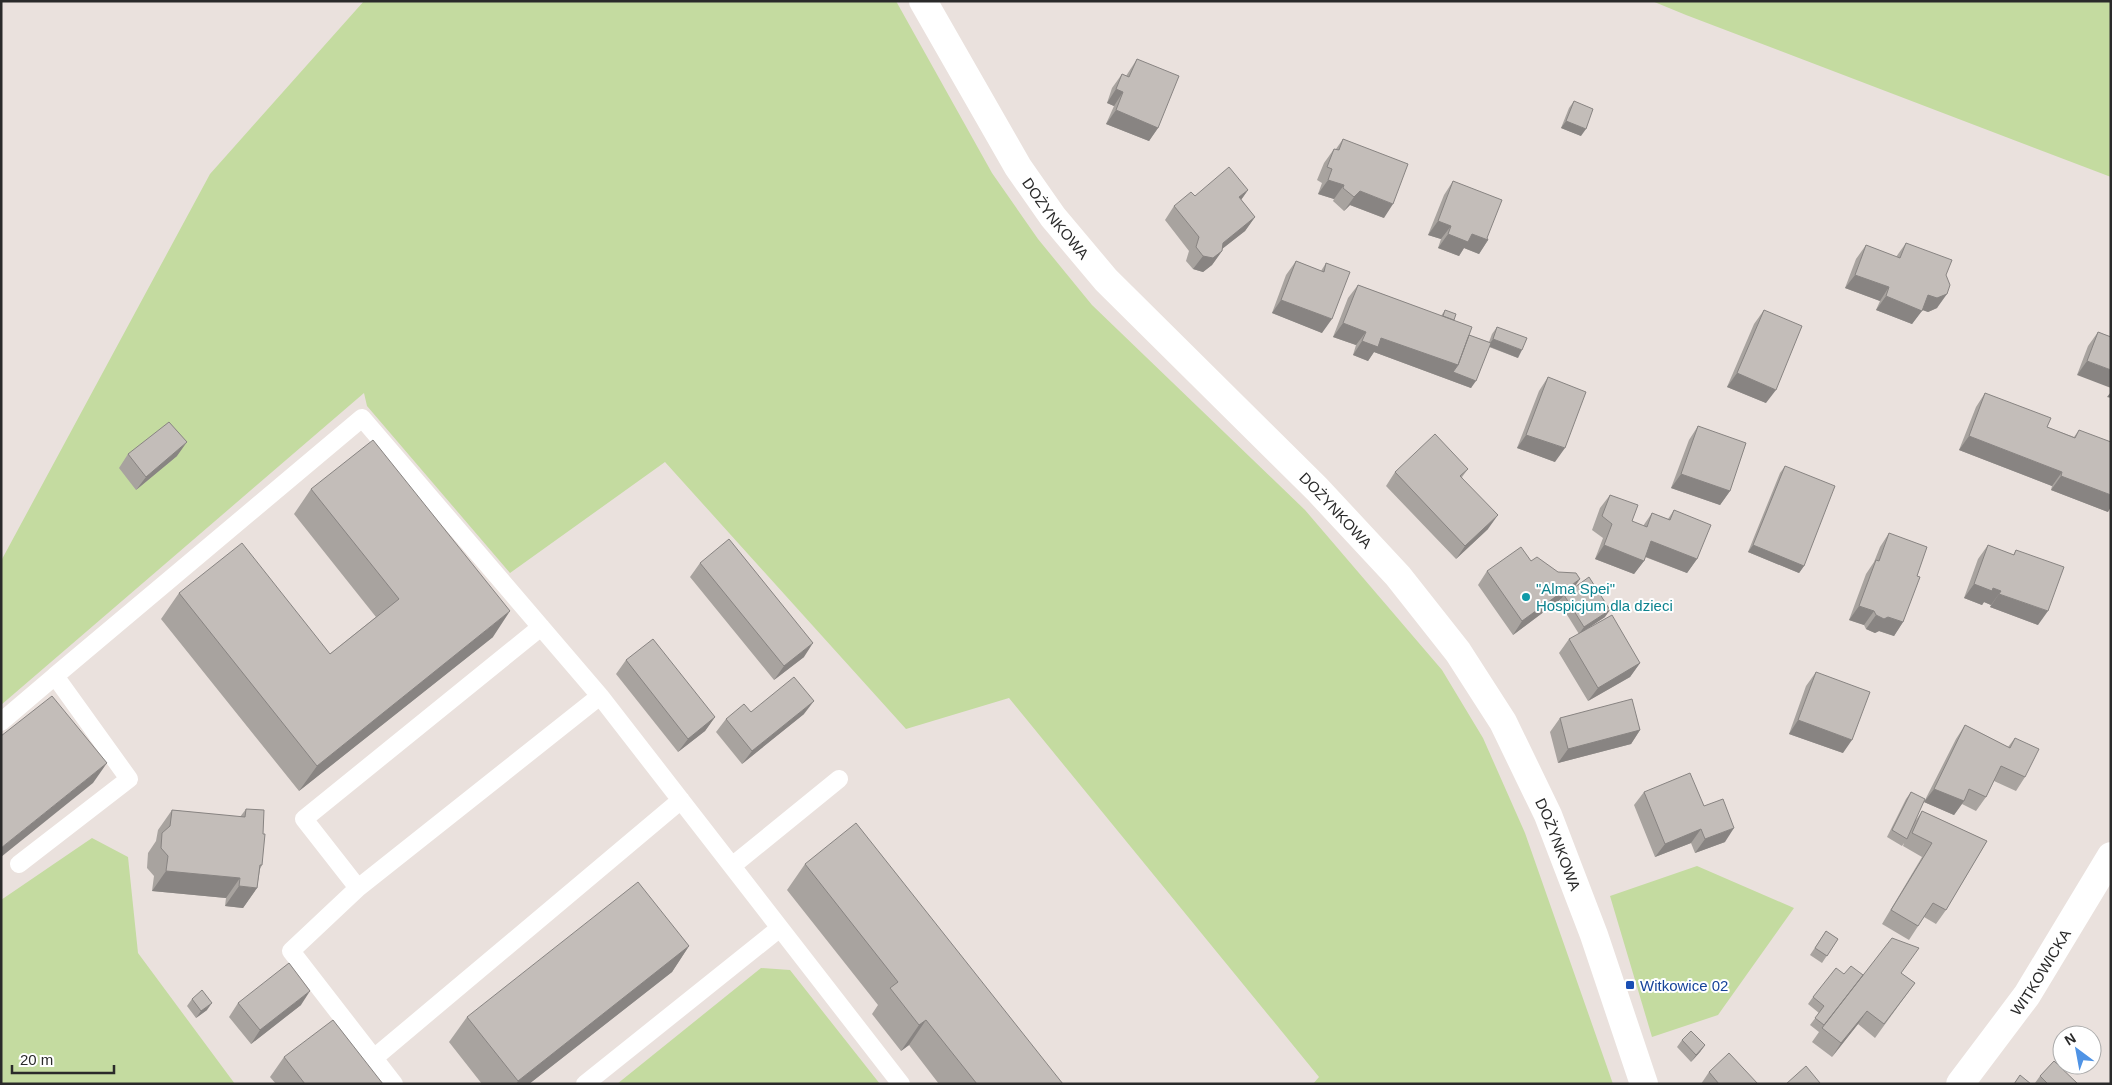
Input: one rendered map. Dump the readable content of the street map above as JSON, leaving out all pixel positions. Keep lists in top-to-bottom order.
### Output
{
  "streets": {
    "street": ["DOŻYNKOWA", "WITKOWICKA"]
  },
  "places": {
    "other": ["\"Alma Spei\" Hospicjum dla dzieci"],
    "transit": ["Witkowice 02"]
  },
  "scale_bar": "20 m",
  "north": "top left"
}
